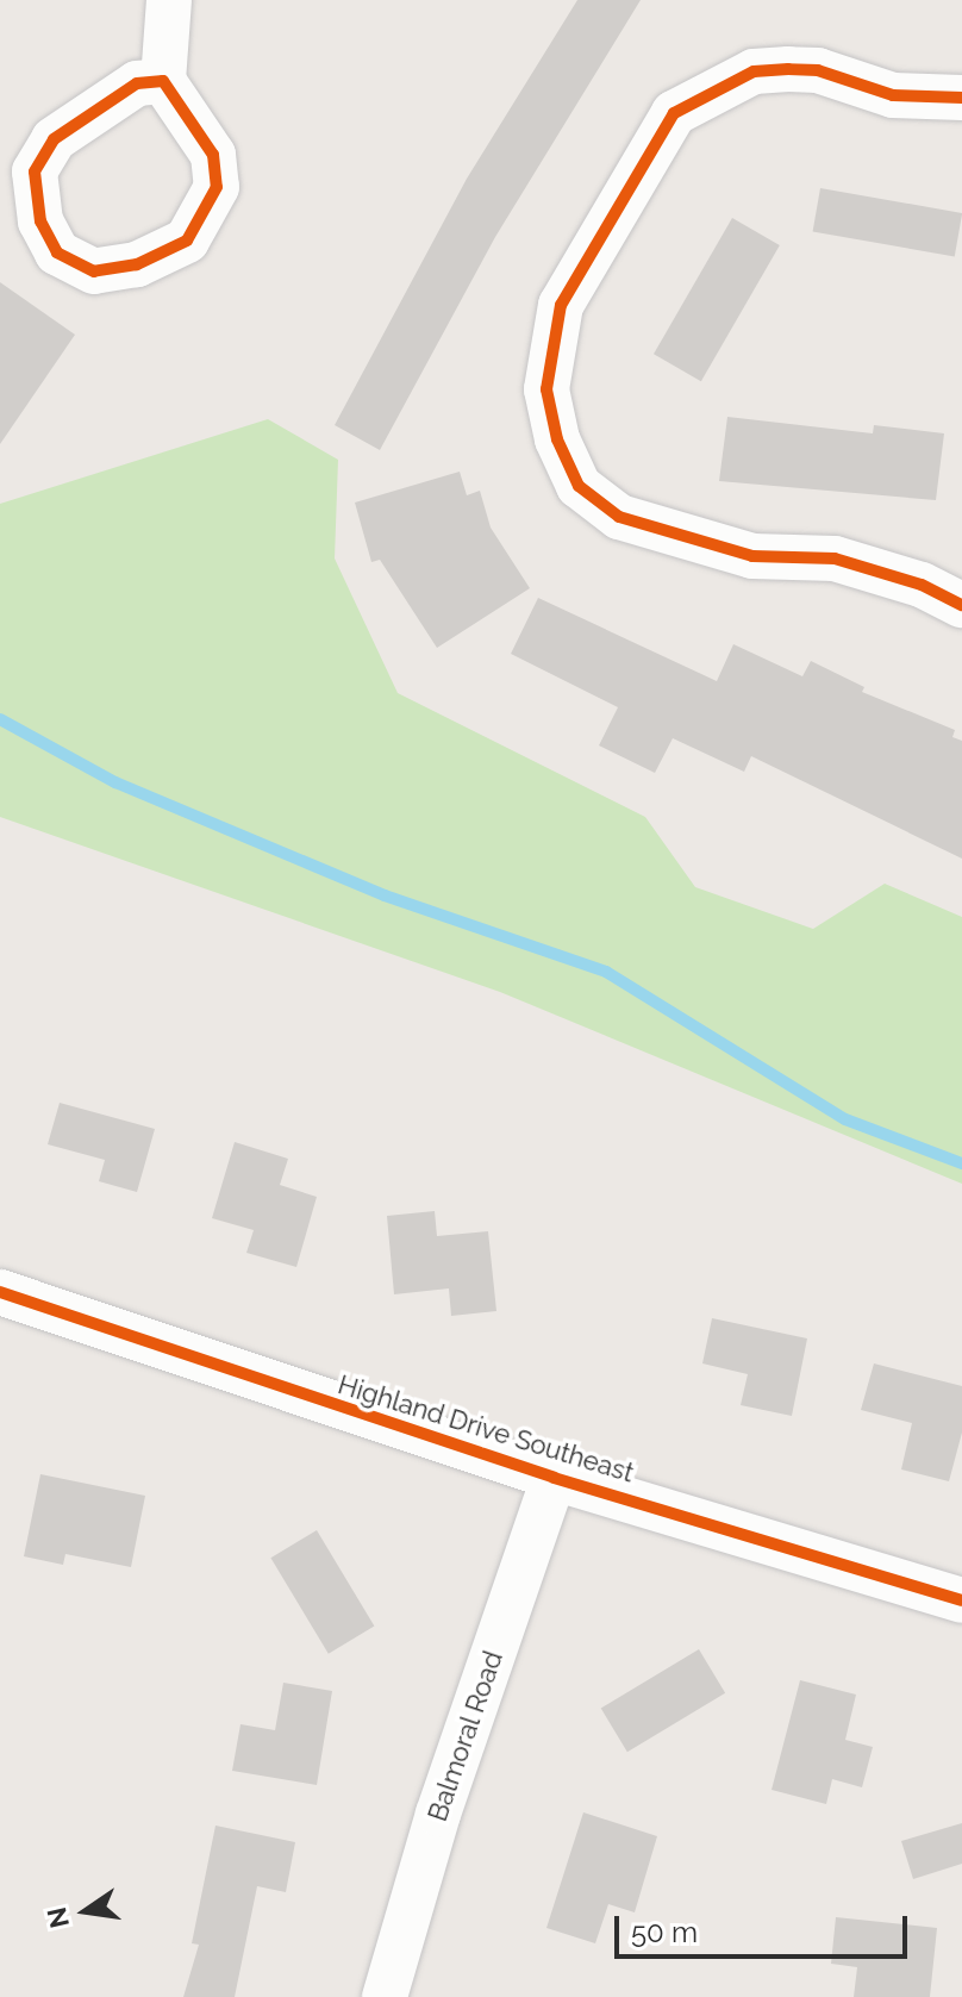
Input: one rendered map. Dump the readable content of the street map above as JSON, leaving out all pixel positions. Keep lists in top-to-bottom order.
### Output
{
  "streets": {
    "street": ["Highland Drive Southeast", "Balmoral Road"]
  },
  "crossings": [
    ["Highland Drive Southeast", "Balmoral Road"]
  ],
  "scale_bar": "50 m",
  "north": "left"
}
